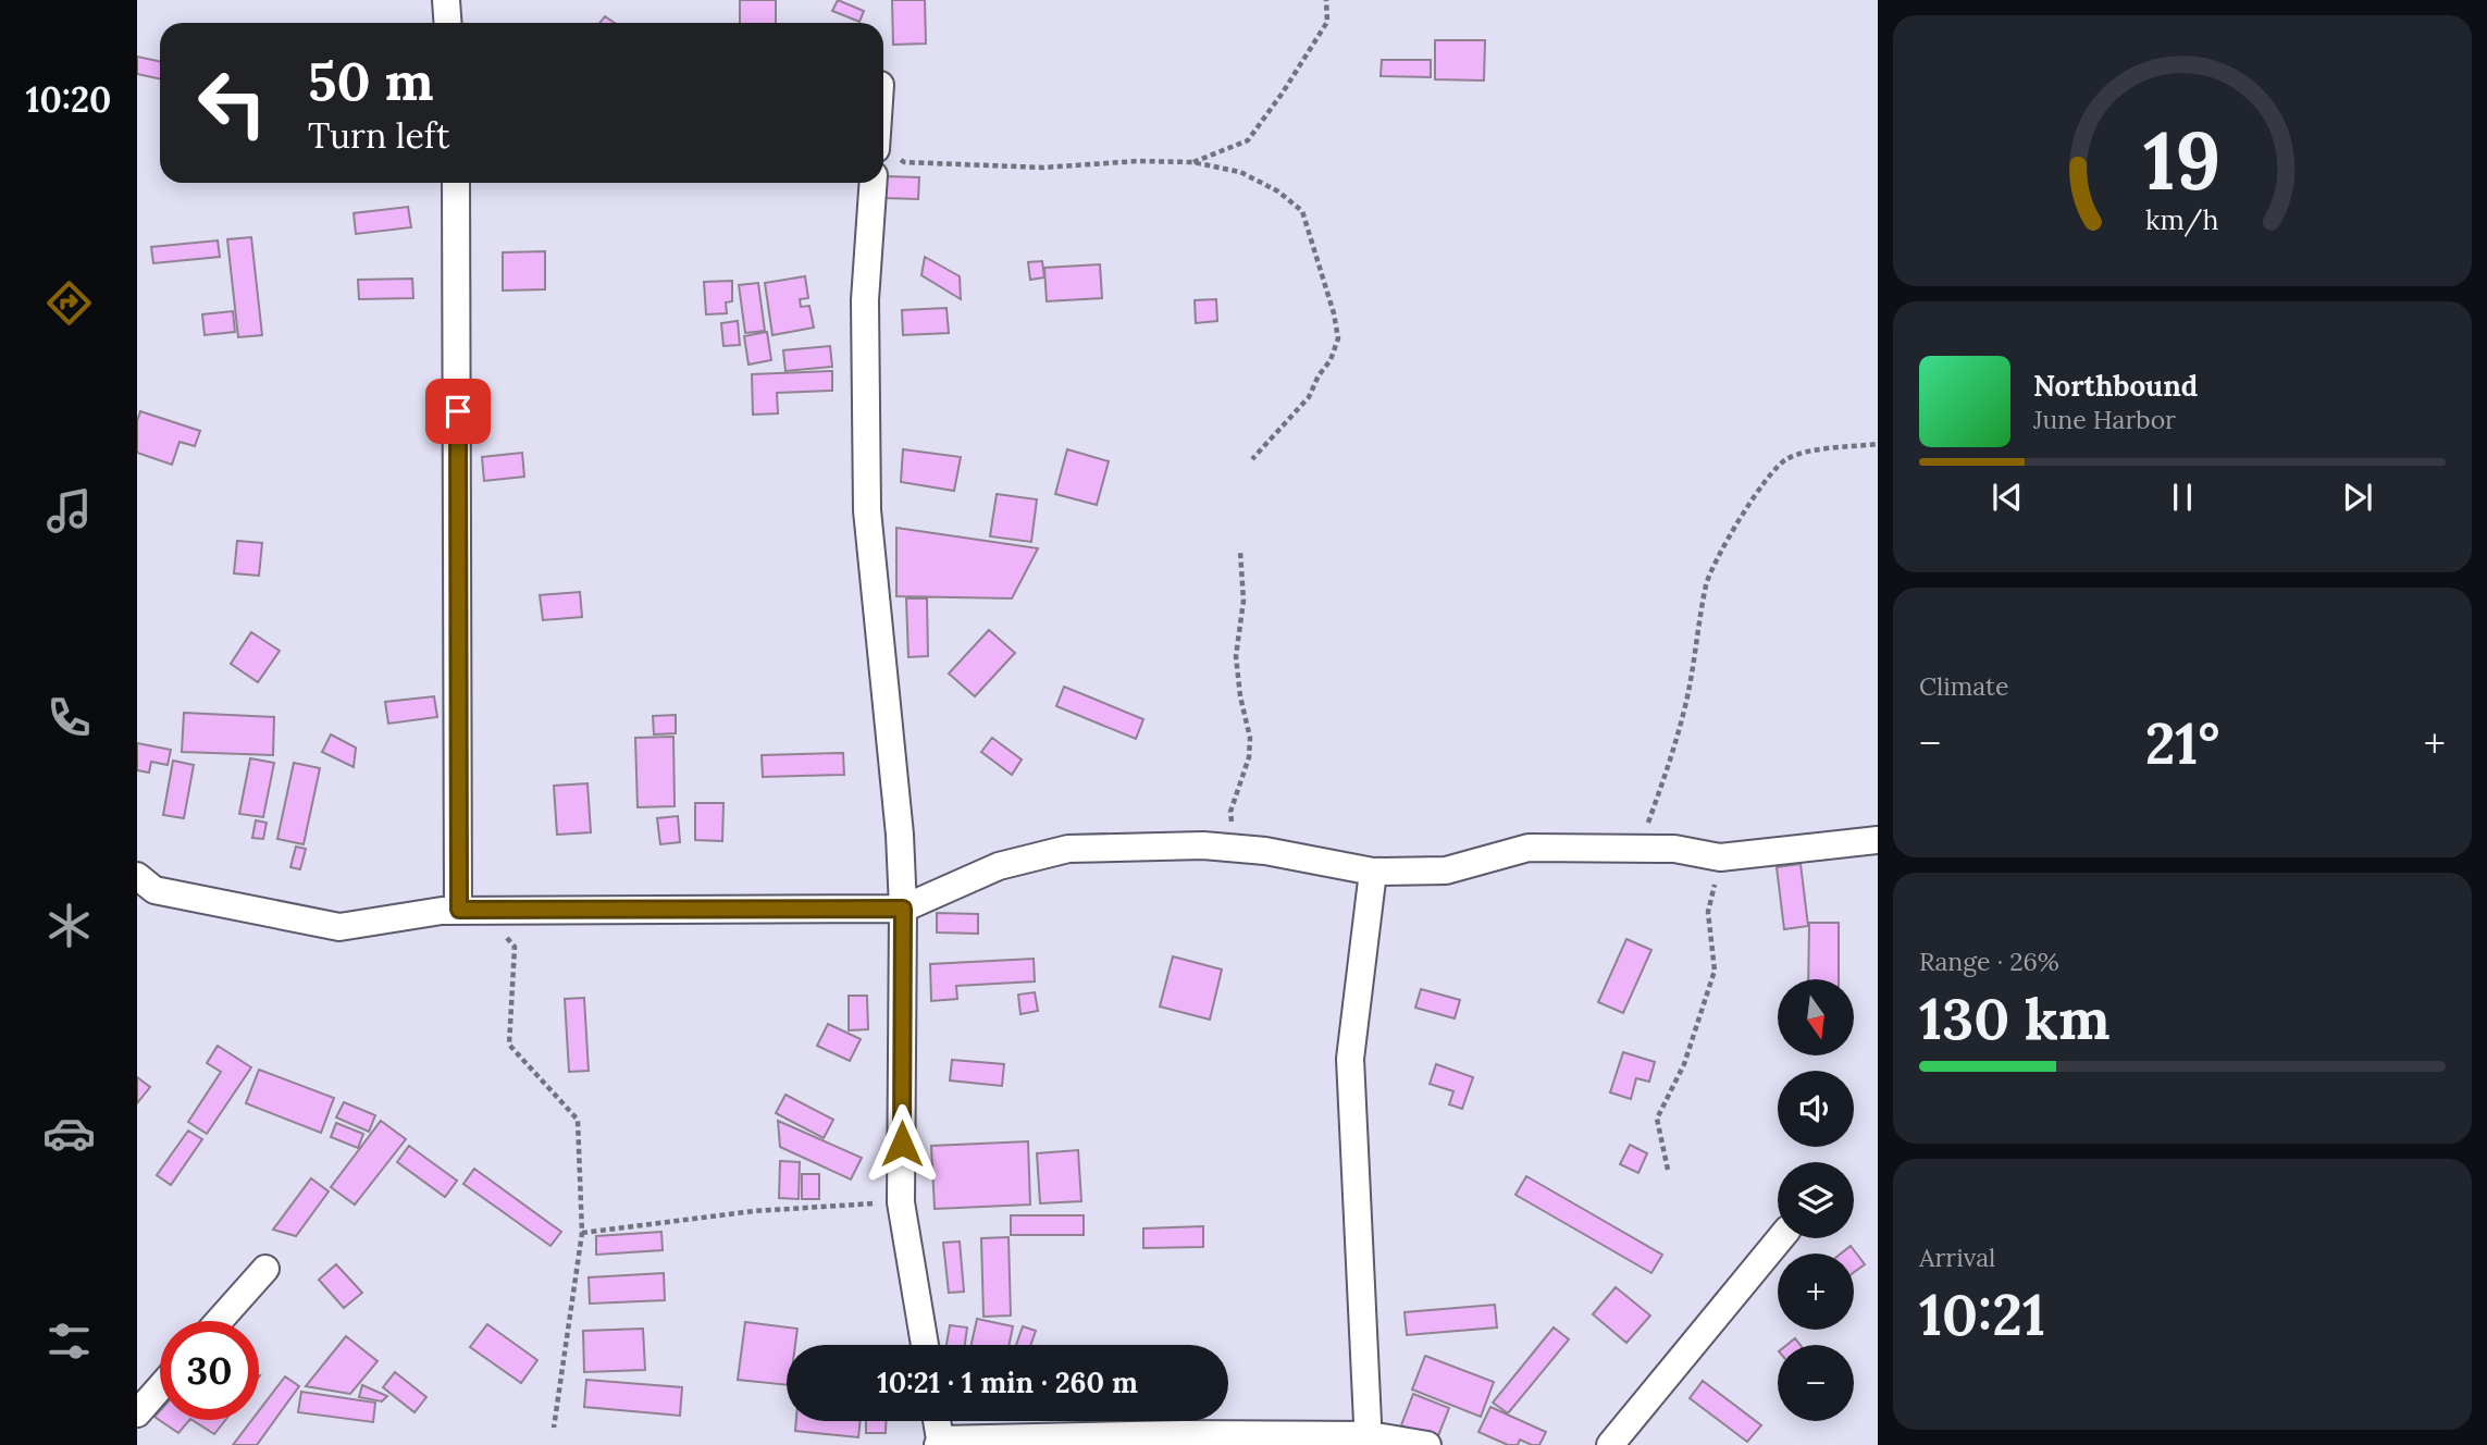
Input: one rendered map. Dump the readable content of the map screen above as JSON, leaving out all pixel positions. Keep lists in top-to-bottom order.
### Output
{
  "north": "bottom",
  "page": {
    "tabs": "10:20",
    "turn": ["50 m", "Turn left"],
    "song": ["Northbound", "June Harbor"],
    "tile": [
      "Climate",
      ["Range · 26%", "130 km"],
      ["Arrival", "10:21"]
    ],
    "heat": ["−", "21°", "+"],
    "map_buttons": ["+", "−"],
    "limit": "30",
    "trip": "10:21 · 1 min · 260 m",
    "gauge": ["19", "km/h"]
  }
}
